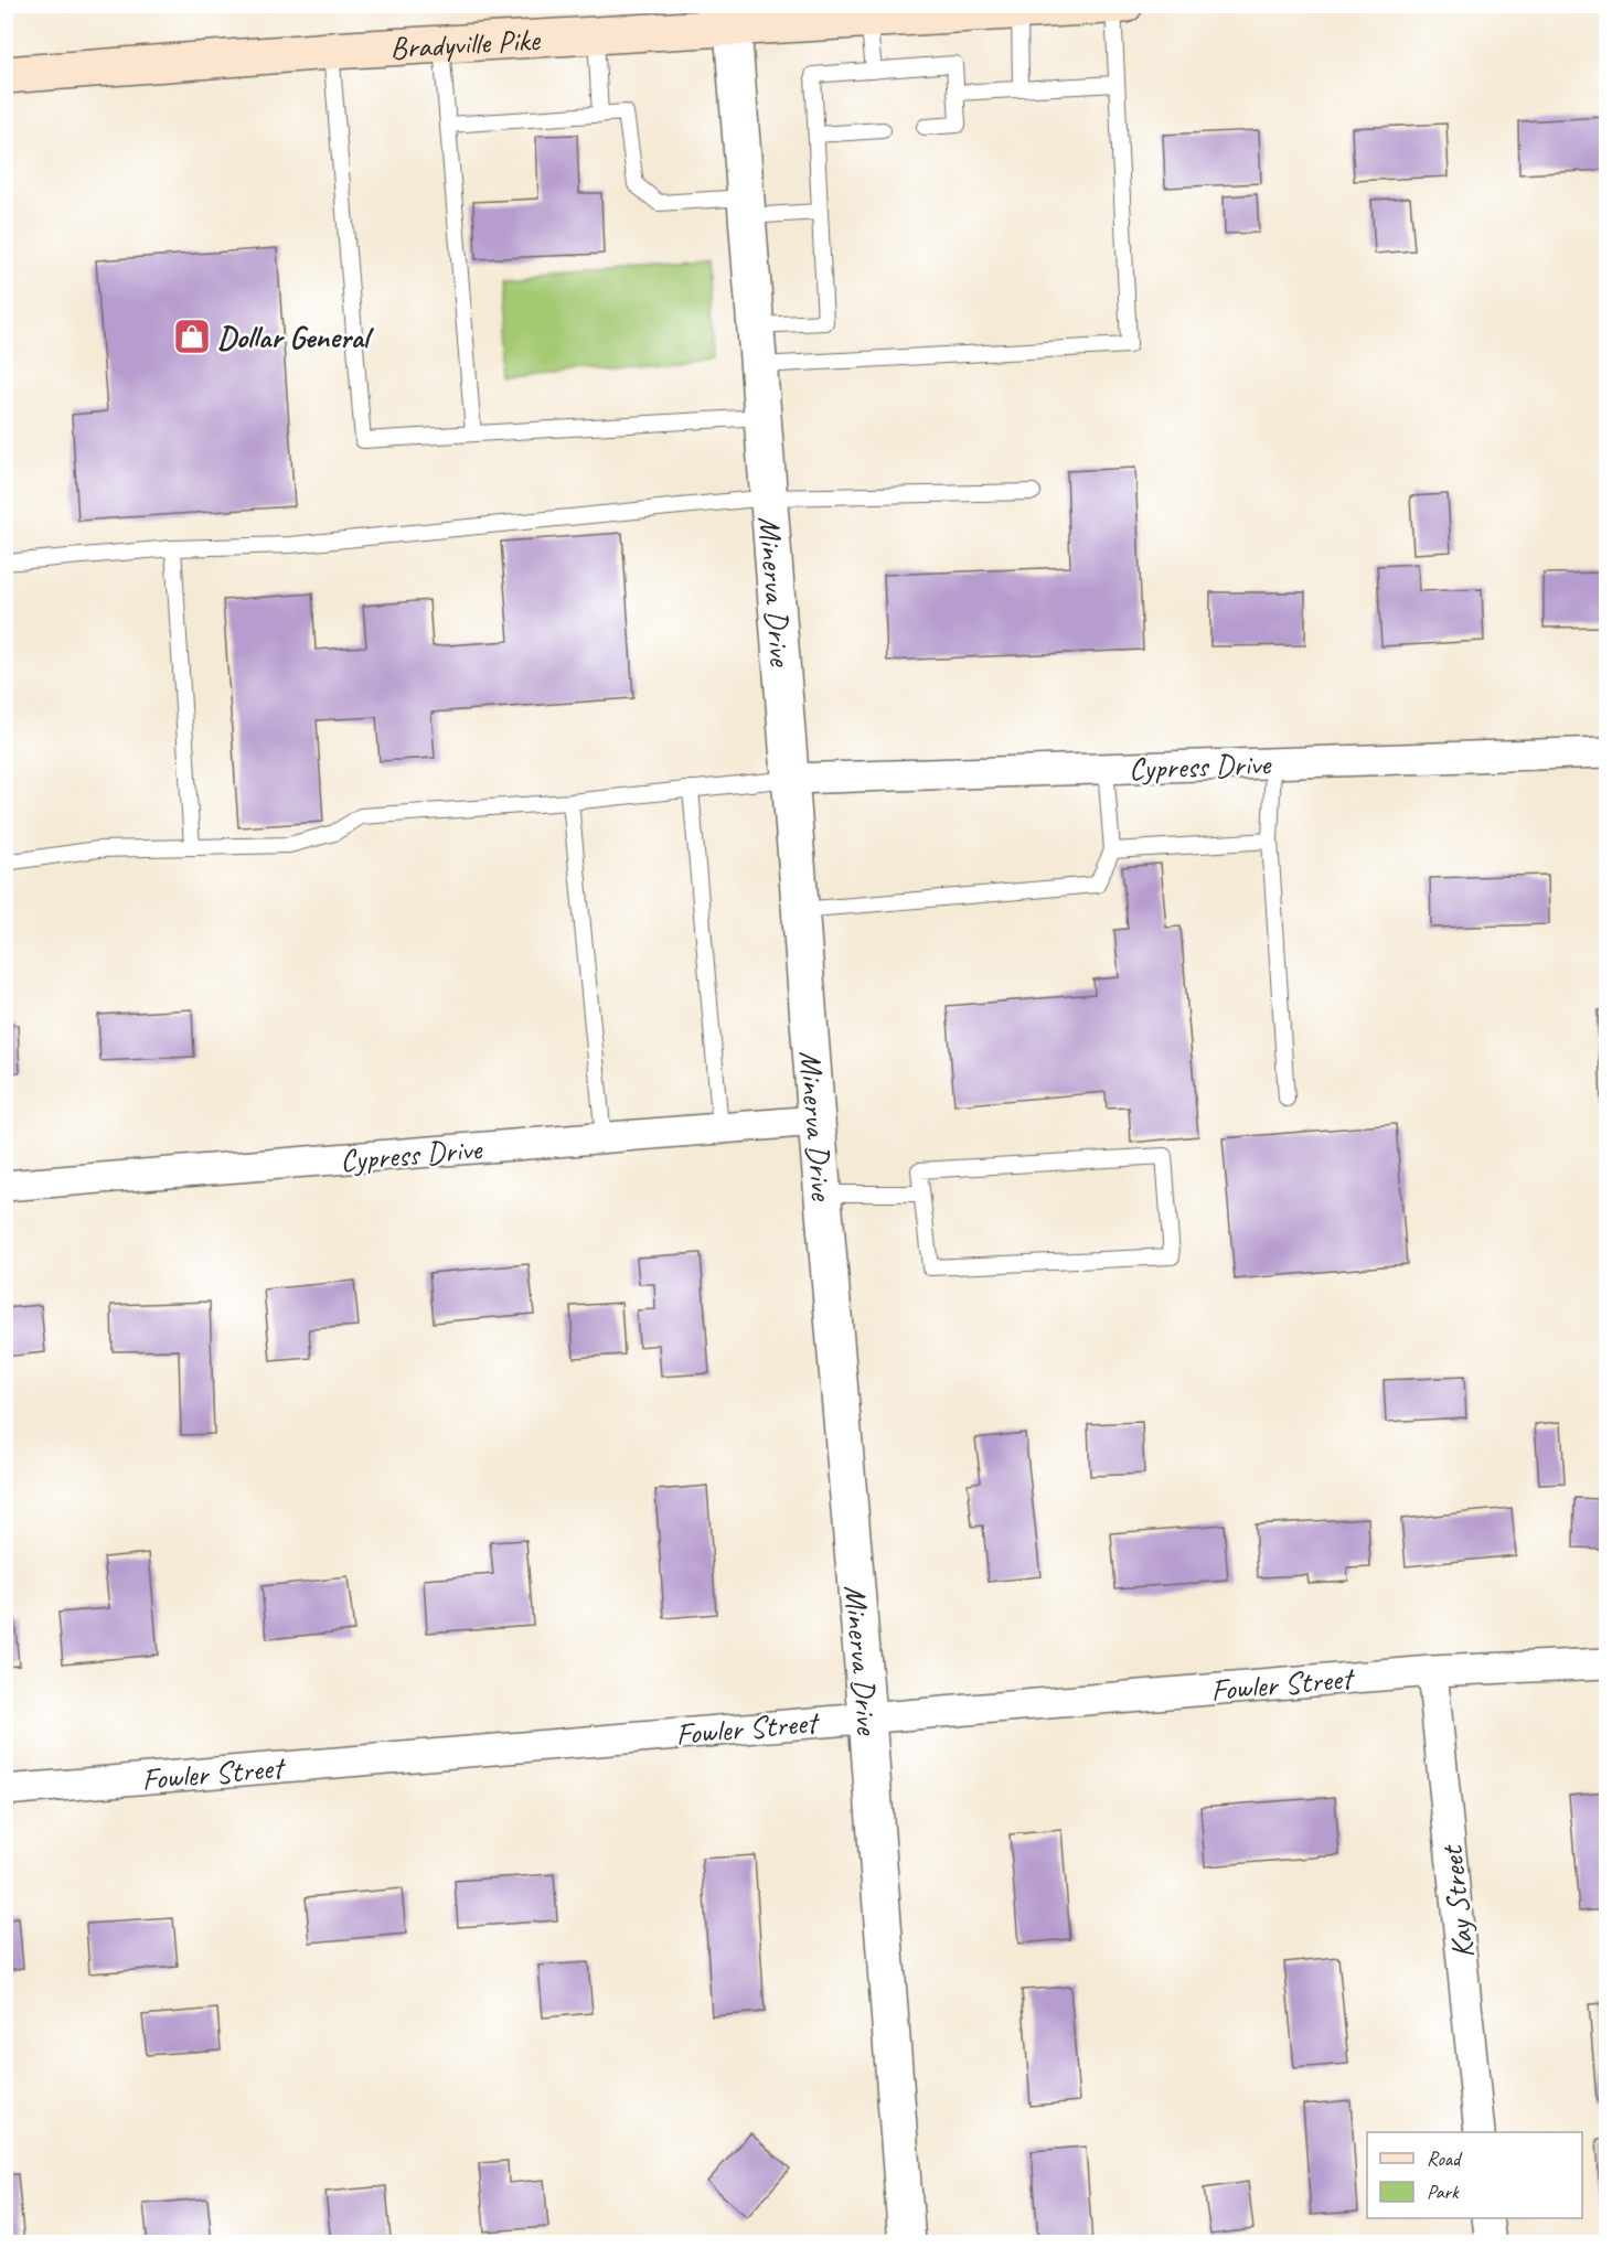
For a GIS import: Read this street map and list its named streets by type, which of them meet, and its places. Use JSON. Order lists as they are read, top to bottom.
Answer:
{
  "streets": {
    "main road": ["Bradyville Pike"],
    "street": [
      "Minerva Drive",
      "Cypress Drive",
      "Fowler Street",
      "Kay Street"
    ]
  },
  "crossings": [
    ["Bradyville Pike", "Minerva Drive"],
    ["Minerva Drive", "Cypress Drive"],
    ["Minerva Drive", "Fowler Street"],
    ["Fowler Street", "Kay Street"]
  ],
  "places": {
    "shop": ["Dollar General"]
  },
  "legend": ["Road", "Park"]
}
